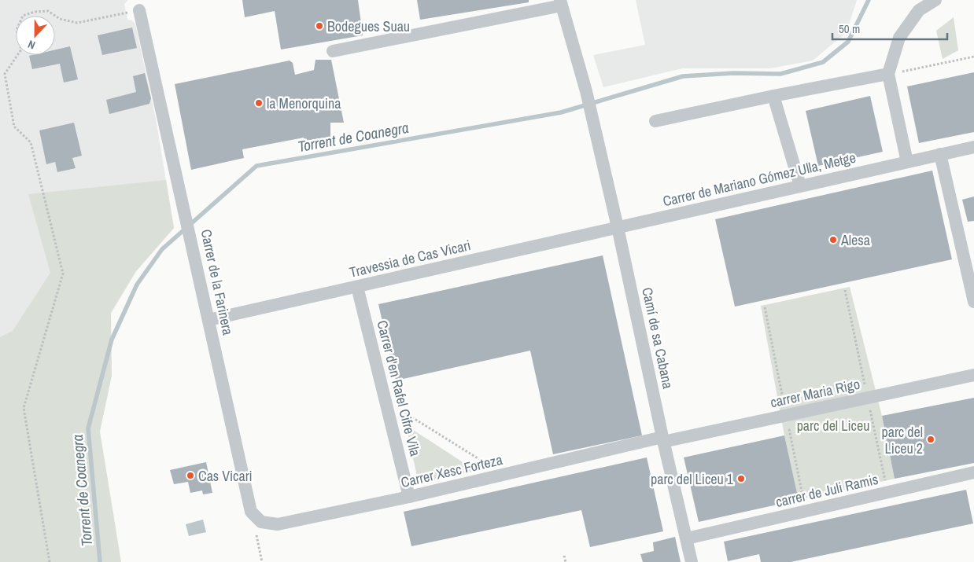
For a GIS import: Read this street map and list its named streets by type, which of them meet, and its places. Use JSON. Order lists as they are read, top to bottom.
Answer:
{
  "streets": {
    "street": [
      "Carrer de Mariano Gómez Ulla, Metge",
      "Travessia de Cas Vicari",
      "Carrer de la Farinera",
      "Camí de sa Cabana",
      "Carrer d'en Rafel Cifre Vila",
      "carrer Maria Rigo",
      "Carrer Xesc Forteza",
      "carrer de Juli Ramis"
    ]
  },
  "crossings": [
    ["Carrer de Mariano Gómez Ulla, Metge", "Travessia de Cas Vicari"],
    ["Carrer de Mariano Gómez Ulla, Metge", "Camí de sa Cabana"],
    ["Travessia de Cas Vicari", "Carrer de la Farinera"],
    ["Travessia de Cas Vicari", "Camí de sa Cabana"],
    ["Travessia de Cas Vicari", "Carrer d'en Rafel Cifre Vila"],
    ["Carrer de la Farinera", "Carrer Xesc Forteza"],
    ["Camí de sa Cabana", "carrer Maria Rigo"],
    ["Camí de sa Cabana", "Carrer Xesc Forteza"],
    ["Camí de sa Cabana", "carrer de Juli Ramis"],
    ["Carrer d'en Rafel Cifre Vila", "Carrer Xesc Forteza"],
    ["carrer Maria Rigo", "Carrer Xesc Forteza"]
  ],
  "water": ["Torrent de Coanegra"],
  "parks": ["parc del Liceu"],
  "places": [
    "Bodegues Suau",
    "la Menorquina",
    "Alesa",
    "parc del Liceu 2",
    "Cas Vicari",
    "parc del Liceu 1"
  ],
  "scale_bar": "50 m",
  "north": "bottom"
}
